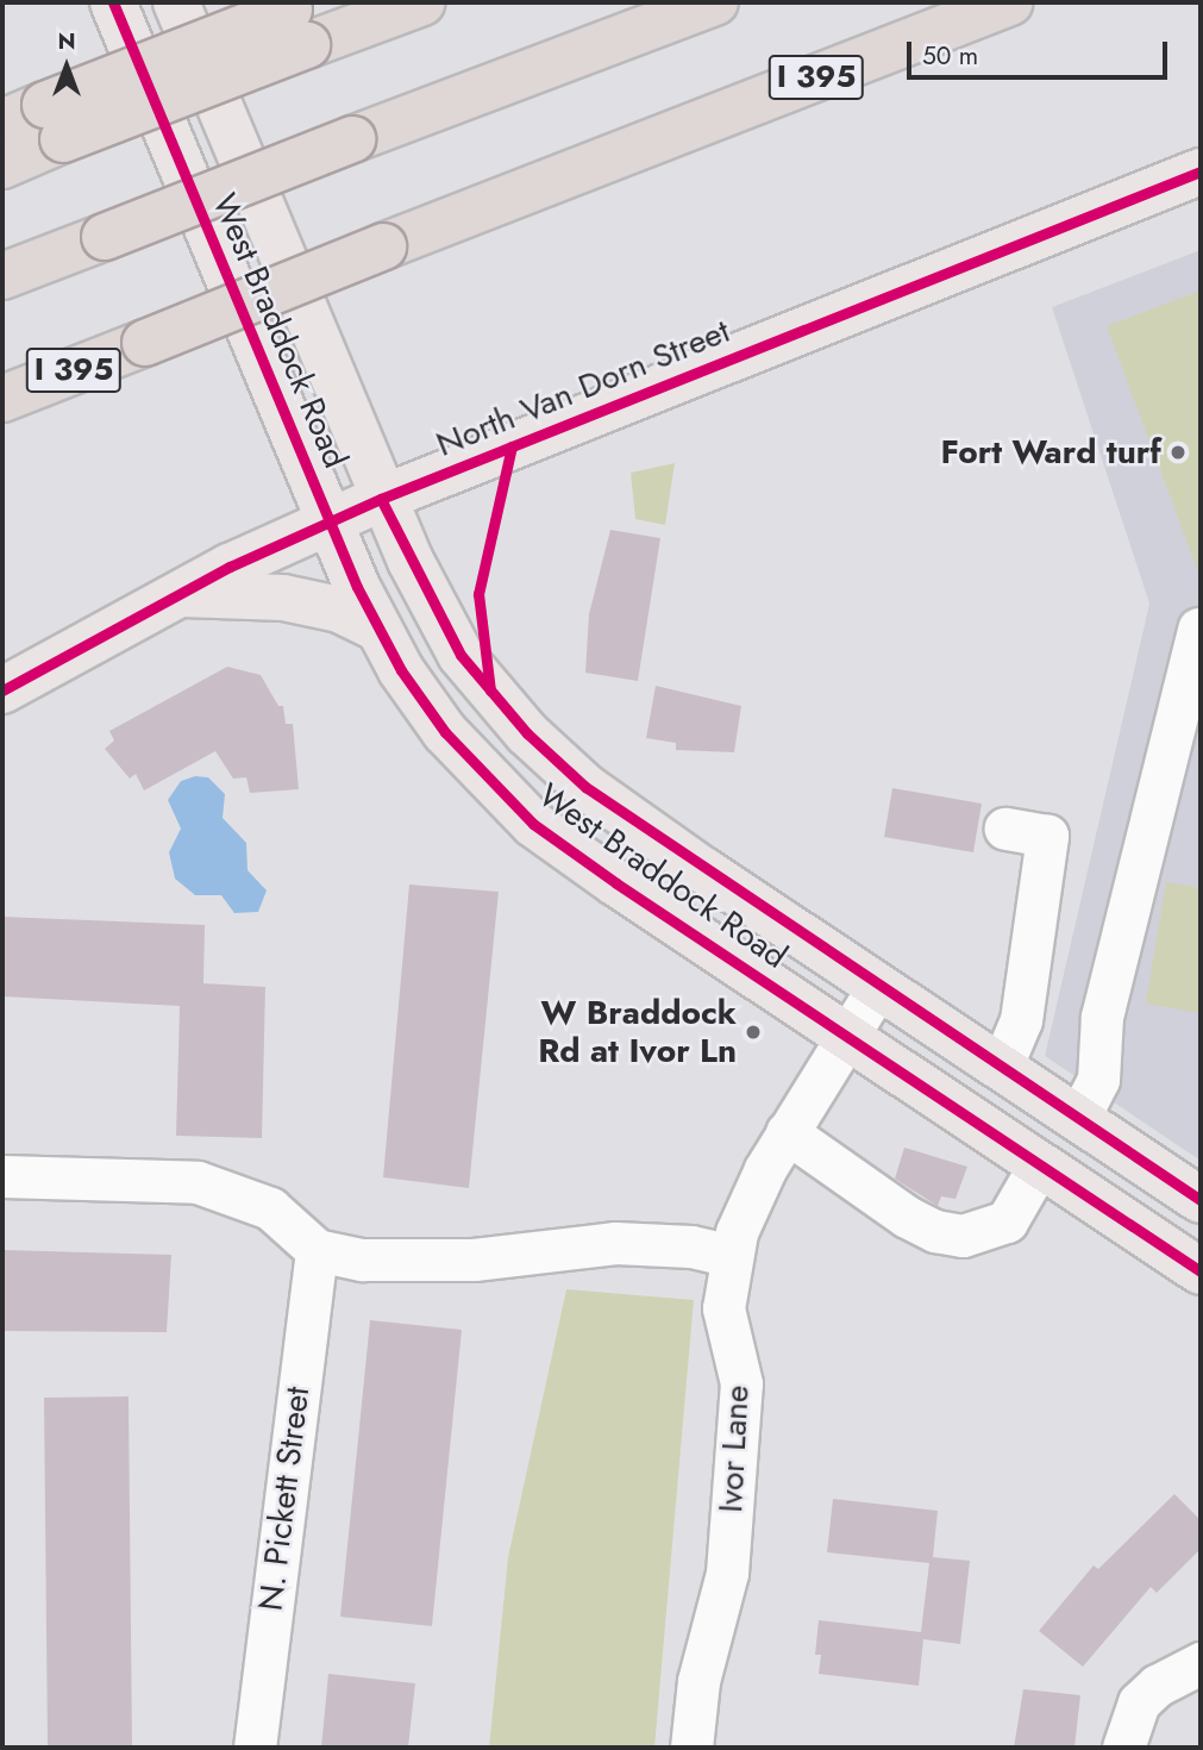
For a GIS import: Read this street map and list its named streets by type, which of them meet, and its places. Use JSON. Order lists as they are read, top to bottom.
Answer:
{
  "streets": {
    "highway": ["I 395"],
    "main road": ["West Braddock Road", "North Van Dorn Street"],
    "street": ["Ivor Lane", "N. Pickett Street"]
  },
  "crossings": [
    ["West Braddock Road", "North Van Dorn Street"],
    ["West Braddock Road", "Ivor Lane"]
  ],
  "places": ["Fort Ward turf", "W Braddock Rd at Ivor Ln"],
  "scale_bar": "50 m",
  "north": "top"
}
